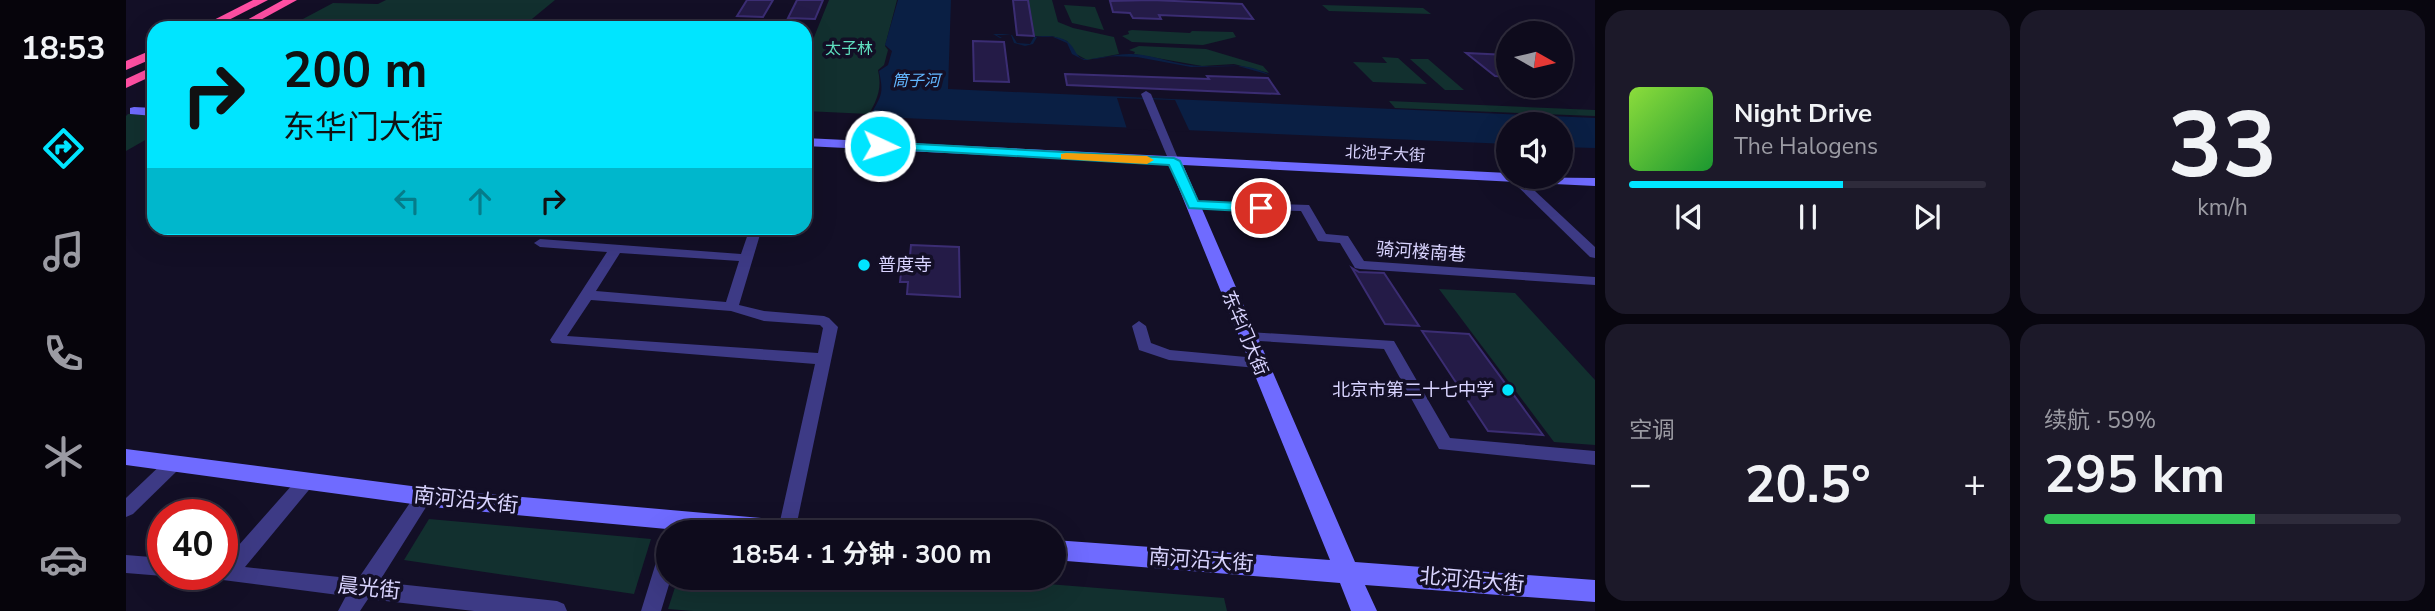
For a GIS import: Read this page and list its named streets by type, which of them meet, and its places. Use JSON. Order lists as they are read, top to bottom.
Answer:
{
  "streets": {
    "main road": [
      "北池子大街",
      "东华门大街",
      "南河沿大街",
      "北河沿大街"
    ],
    "street": ["骑河楼南巷", "晨光街"]
  },
  "crossings": [
    ["北池子大街", "东华门大街"],
    ["骑河楼南巷", "东华门大街"],
    ["东华门大街", "南河沿大街"],
    ["东华门大街", "北河沿大街"],
    ["南河沿大街", "北河沿大街"]
  ],
  "water": ["筒子河"],
  "parks": ["太子林"],
  "places": ["普度寺", "北京市第二十七中学"],
  "north": "right",
  "page": {
    "tabs": "18:53",
    "tile": [
      ["33", "km/h"],
      "空调",
      ["续航 · 59%", "295 km"]
    ],
    "turn": ["200 m", "东华门大街"],
    "song": ["Night Drive", "The Halogens"],
    "heat": ["−", "20.5°", "+"],
    "limit": "40",
    "trip": "18:54 · 1 分钟 · 300 m"
  }
}
